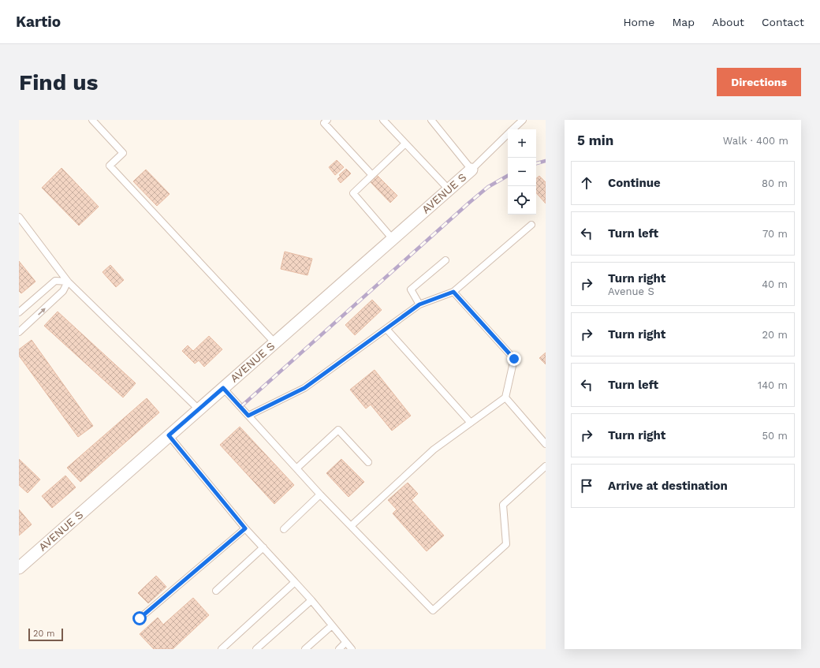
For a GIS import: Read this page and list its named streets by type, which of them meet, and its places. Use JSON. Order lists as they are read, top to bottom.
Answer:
{
  "streets": {
    "street": ["AVENUE S"]
  },
  "scale_bar": "20 m",
  "page": {
    "header": "Kartio",
    "nav": [
      "Home",
      "Map",
      "About",
      "Contact"
    ],
    "buttons": "Directions",
    "title": "Find us",
    "heading": ["5 min", "Walk · 400 m"],
    "map_buttons": ["+", "−"],
    "list": [
      ["Continue", "80 m"],
      ["Turn left", "70 m"],
      ["Turn right", "Avenue S", "40 m"],
      ["Turn right", "20 m"],
      ["Turn left", "140 m"],
      ["Turn right", "50 m"],
      "Arrive at destination"
    ],
    "scale": "20 m"
  }
}
